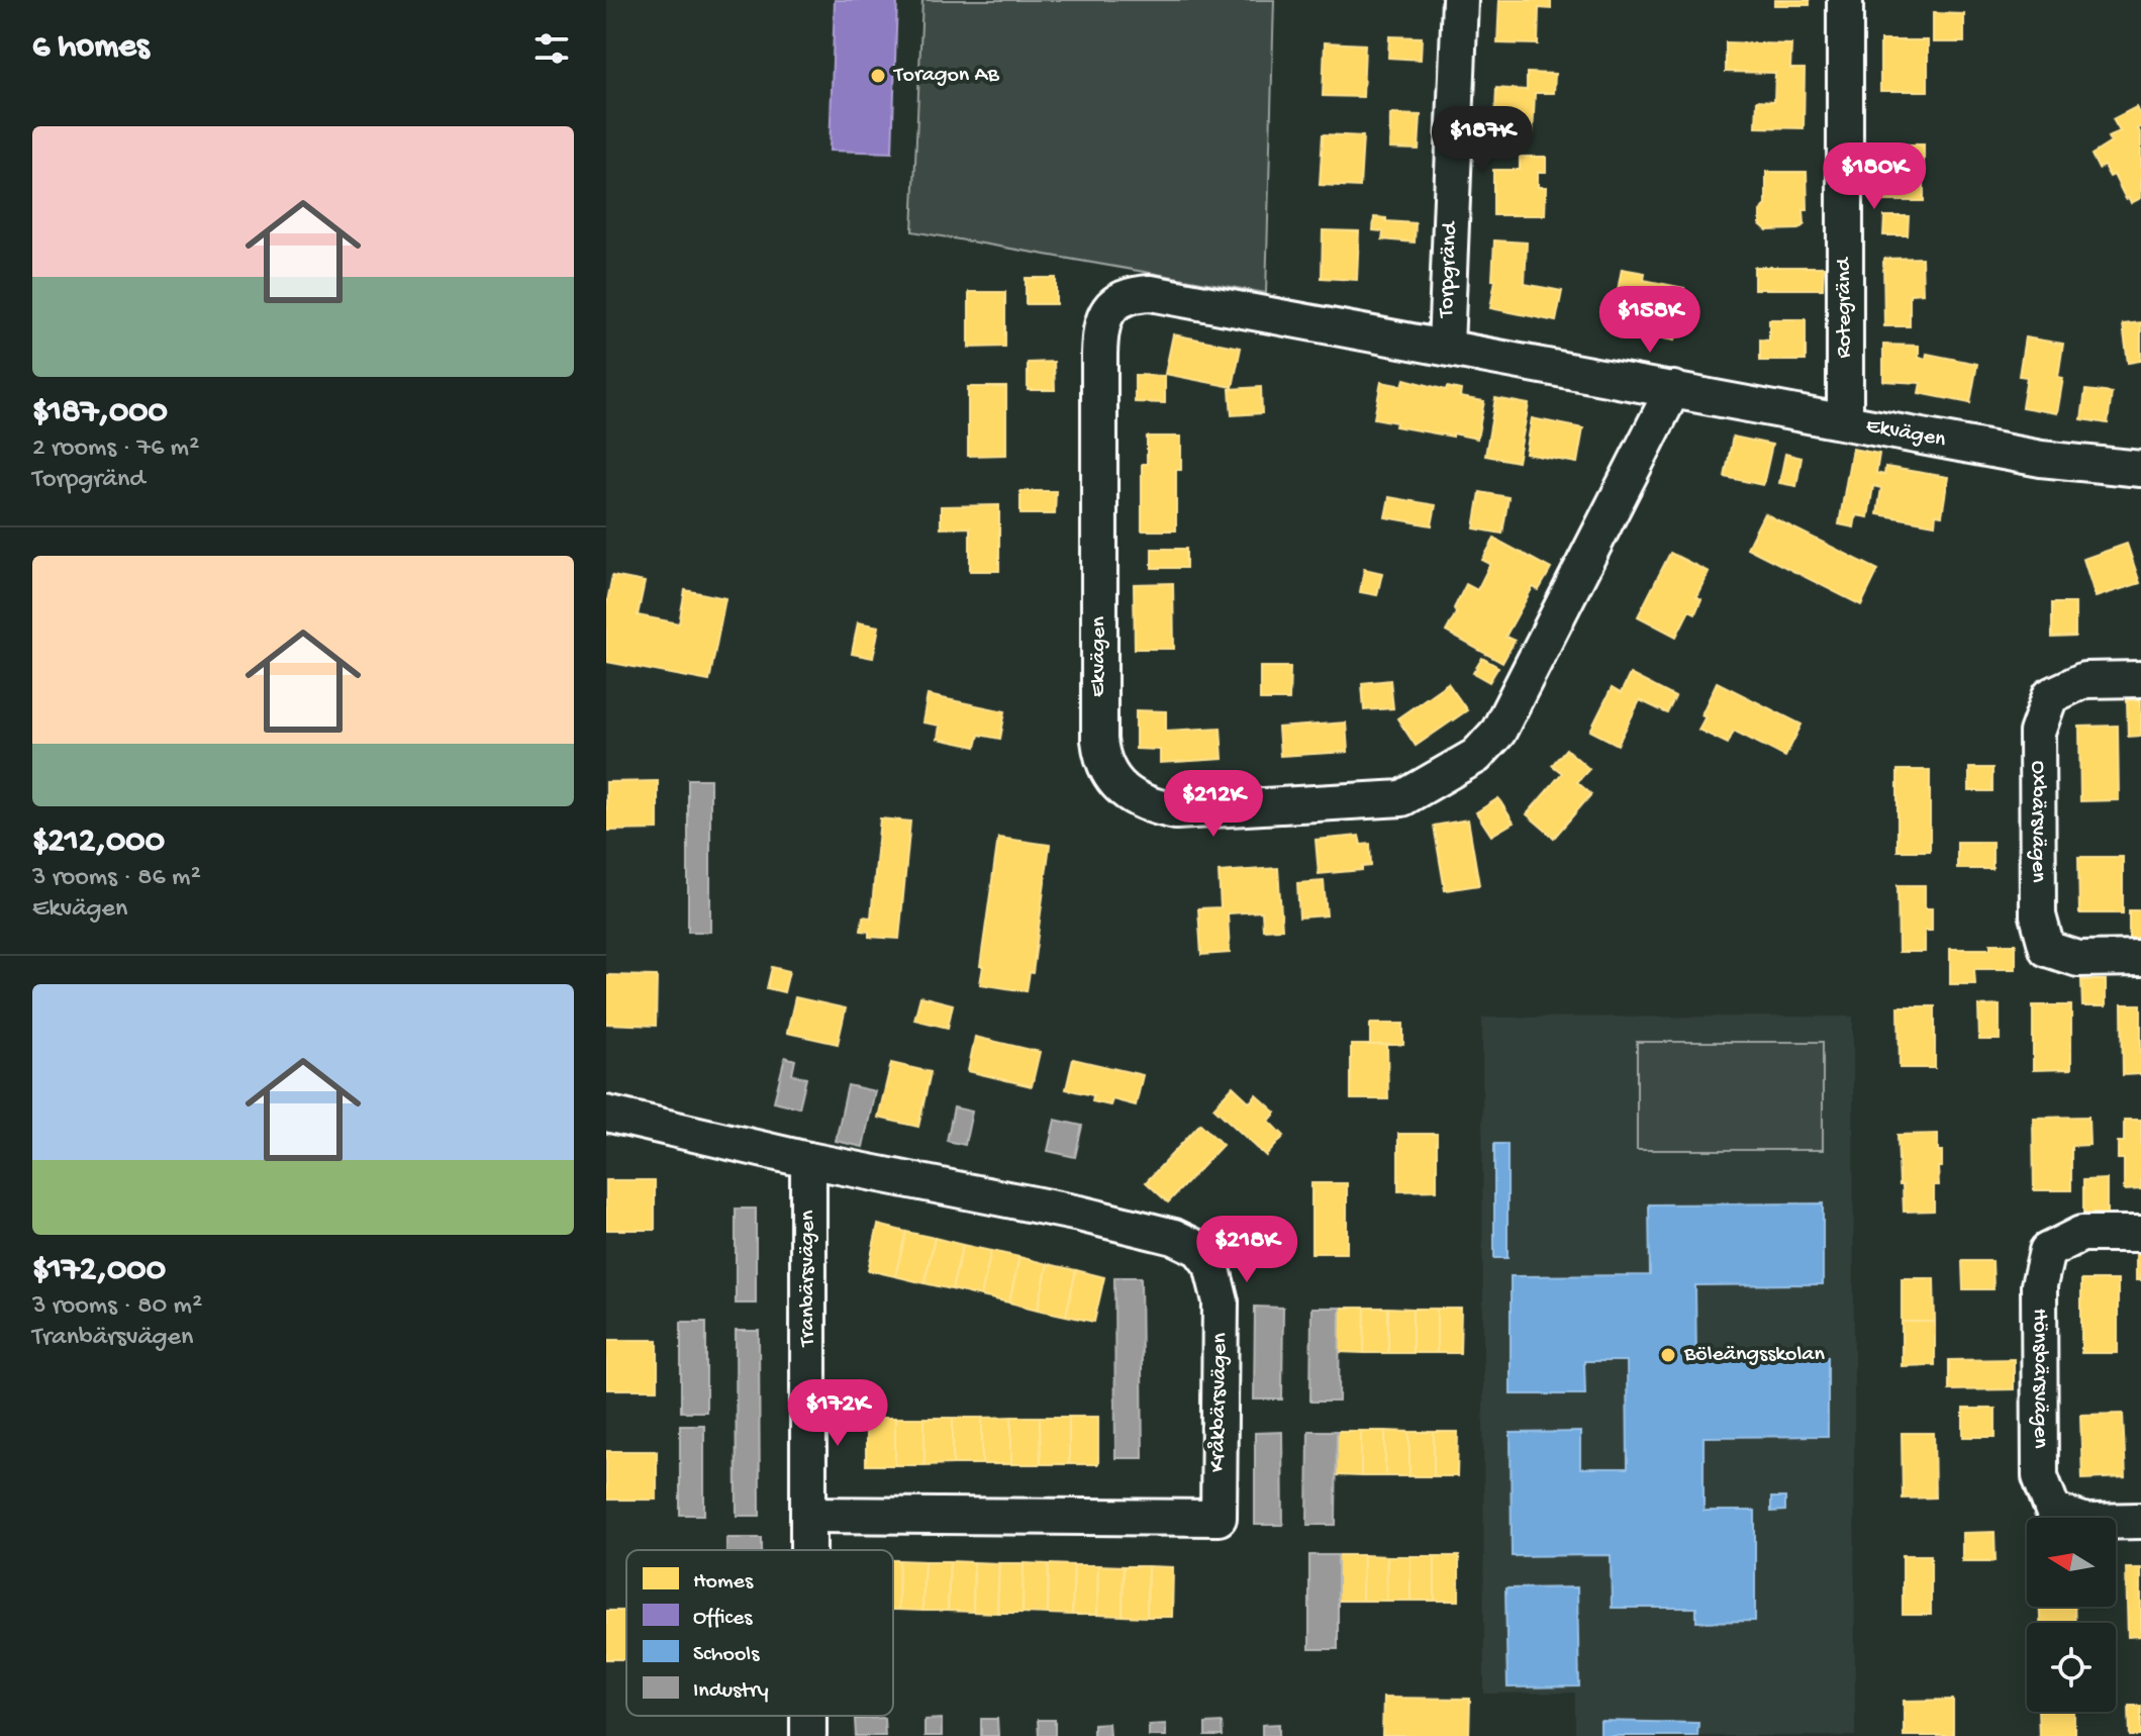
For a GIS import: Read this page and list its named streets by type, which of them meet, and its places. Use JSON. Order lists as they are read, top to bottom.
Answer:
{
  "streets": {
    "street": [
      "Torpgränd",
      "Rotegränd",
      "Ekvägen",
      "Oxbärsvägen",
      "Tranbärsvägen",
      "Hönsbärsvägen",
      "Kråkbärsvägen"
    ]
  },
  "crossings": [
    ["Torpgränd", "Ekvägen"],
    ["Rotegränd", "Ekvägen"],
    ["Tranbärsvägen", "Kråkbärsvägen"]
  ],
  "places": ["Toragon AB", "Böleängsskolan"],
  "legend": [
    "Homes",
    "Offices",
    "Schools",
    "Industry"
  ],
  "north": "left",
  "page": {
    "heading": "6 homes",
    "list": [
      {
        "name": "$187,000",
        "note": "2 rooms · 76 m² · Torpgränd"
      },
      {
        "name": "$212,000",
        "note": "3 rooms · 86 m² · Ekvägen"
      },
      {
        "name": "$172,000",
        "note": "3 rooms · 80 m² · Tranbärsvägen"
      }
    ],
    "price": [
      "$187K",
      "$180K",
      "$158K",
      "$212K",
      "$218K",
      "$172K"
    ]
  }
}
